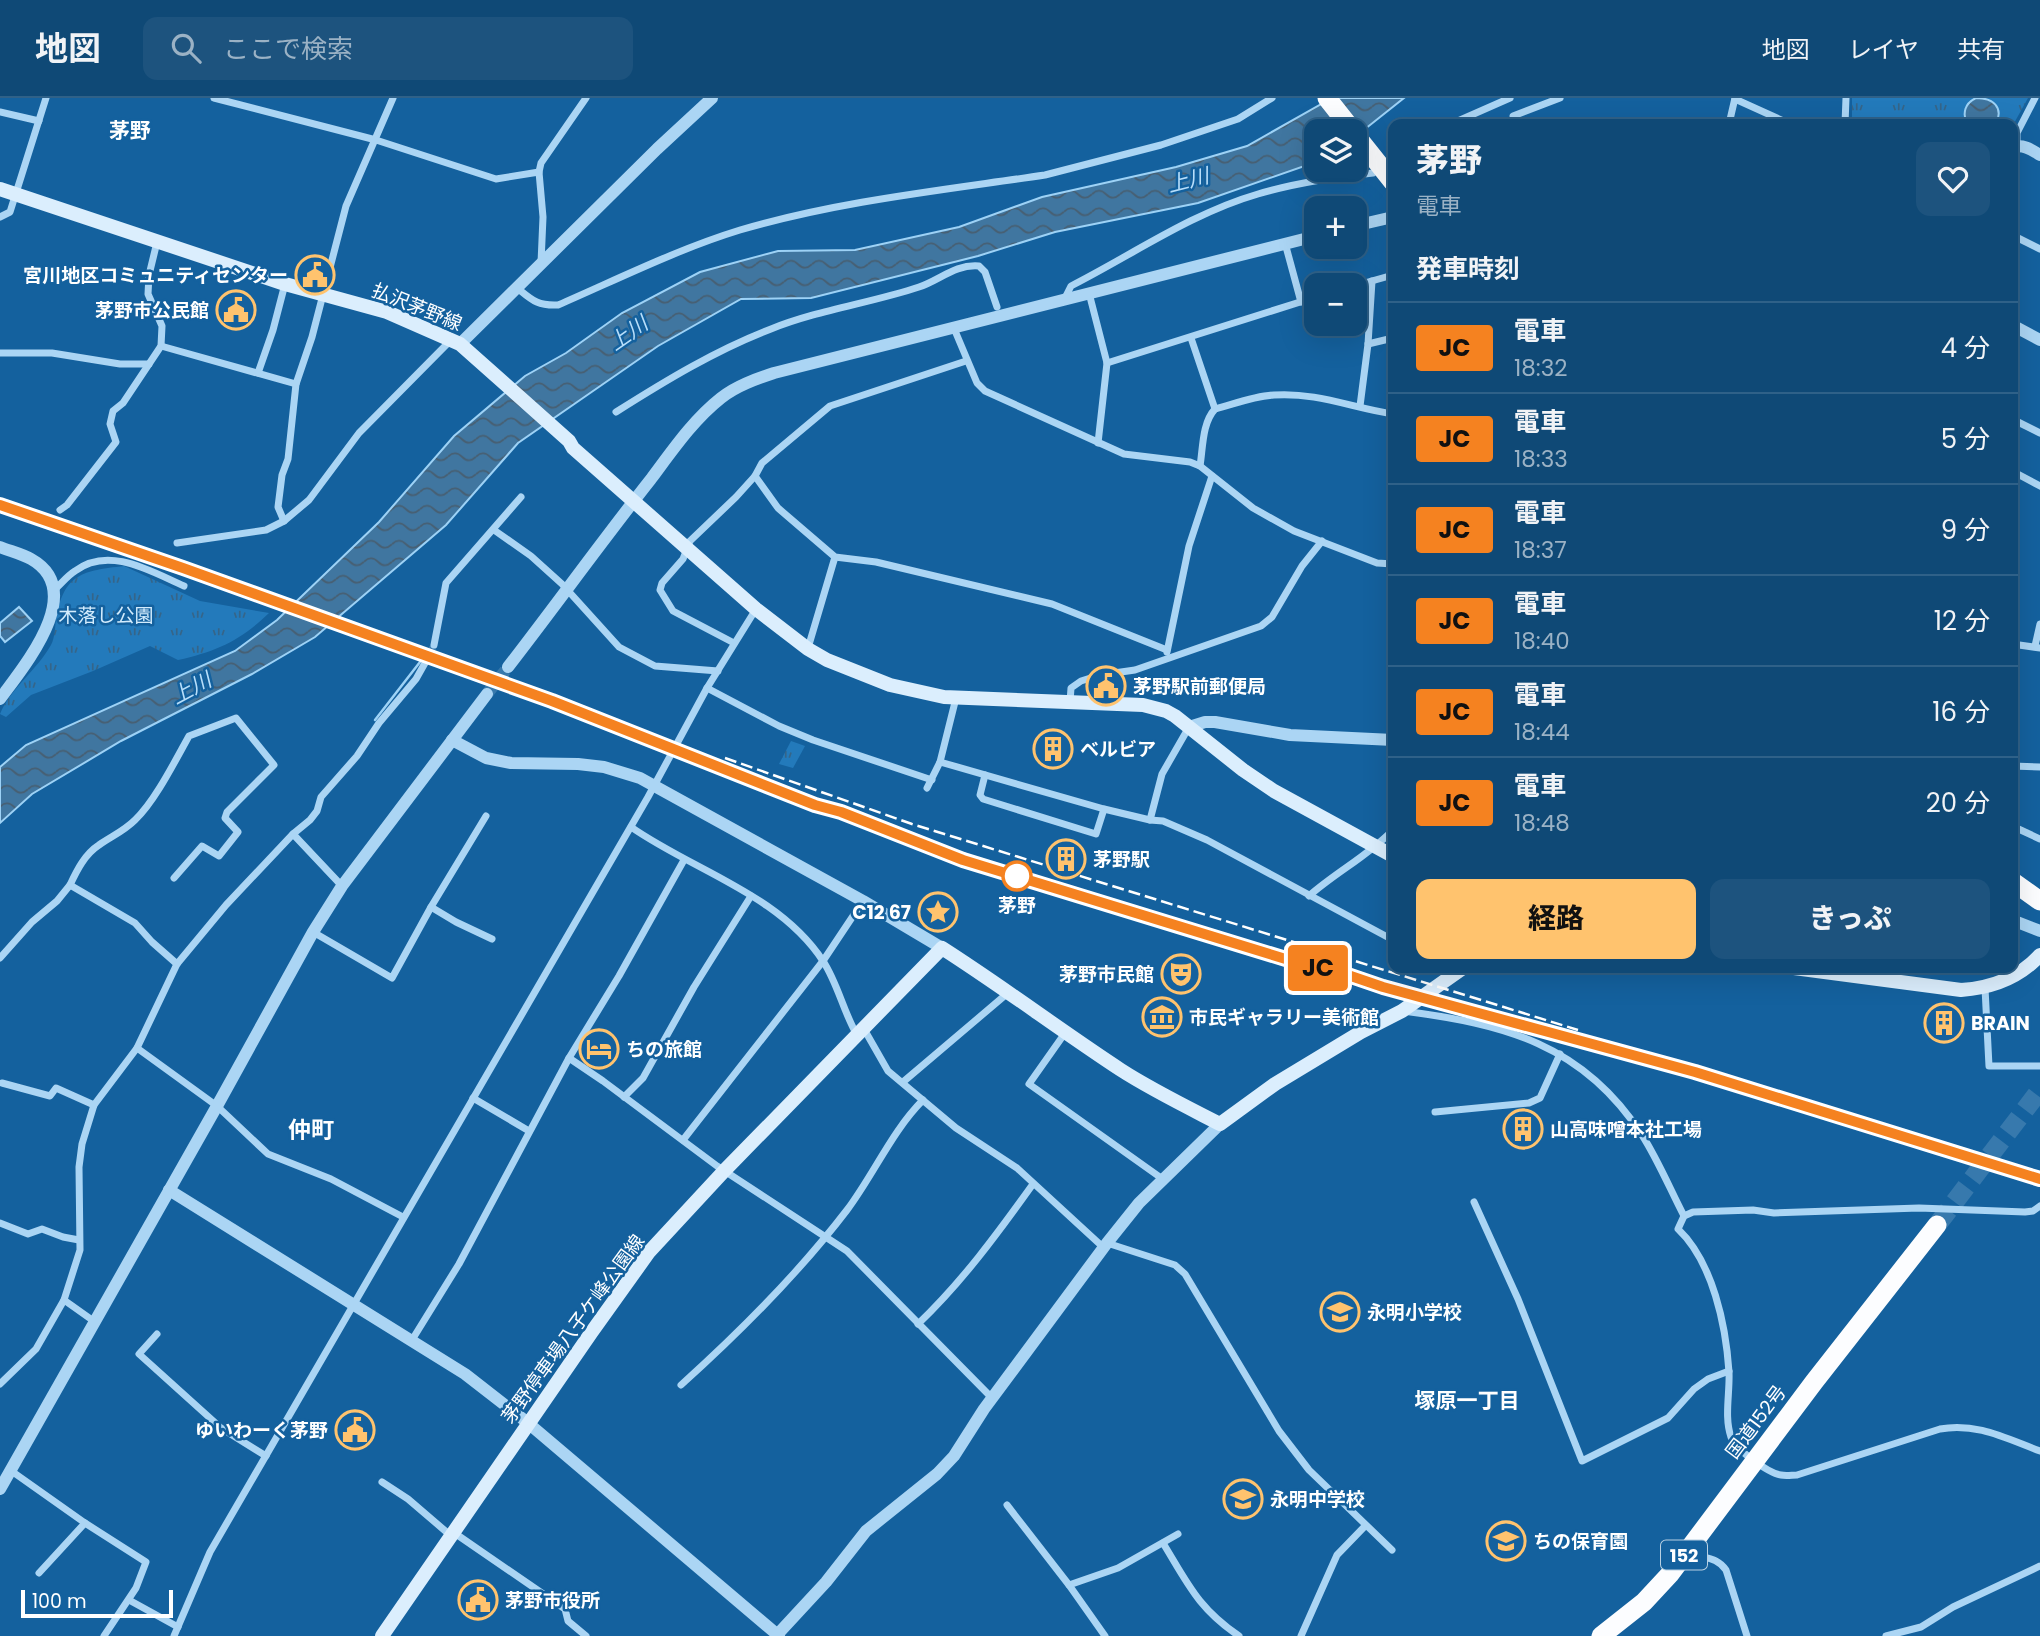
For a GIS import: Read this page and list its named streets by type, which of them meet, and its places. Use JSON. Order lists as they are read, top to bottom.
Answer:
{
  "streets": {
    "highway": ["国道152号", "152"],
    "main road": ["払沢茅野線", "茅野停車場八子ケ峰公園線"]
  },
  "districts": ["茅野", "仲町", "塚原一丁目"],
  "water": ["上川"],
  "parks": ["木落し公園"],
  "places": {
    "public building": [
      "宮川地区コミュニティセンター",
      "茅野市公民館",
      "茅野駅前郵便局",
      "ゆいわーく茅野",
      "茅野市役所"
    ],
    "building": [
      "ベルビア",
      "茅野駅",
      "BRAIN",
      "山高味噌本社工場"
    ],
    "other": ["茅野"],
    "place": ["C12 67"],
    "theatre": ["茅野市民館"],
    "museum": ["市民ギャラリー美術館"],
    "hotel": ["ちの旅館"],
    "school or university": ["永明小学校", "永明中学校", "ちの保育園"]
  },
  "scale_bar": "100 m",
  "page": {
    "header": "地図",
    "search": "ここで検索",
    "nav": ["地図", "レイヤ", "共有"],
    "on_map": "JC",
    "map_buttons": ["+", "−"],
    "heading": [
      ["茅野", "電車"],
      "発車時刻"
    ],
    "list": [
      {
        "mark": "JC",
        "name": "電車",
        "note": "18:32",
        "value": "4 分"
      },
      {
        "mark": "JC",
        "name": "電車",
        "note": "18:33",
        "value": "5 分"
      },
      {
        "mark": "JC",
        "name": "電車",
        "note": "18:37",
        "value": "9 分"
      },
      {
        "mark": "JC",
        "name": "電車",
        "note": "18:40",
        "value": "12 分"
      },
      {
        "mark": "JC",
        "name": "電車",
        "note": "18:44",
        "value": "16 分"
      },
      {
        "mark": "JC",
        "name": "電車",
        "note": "18:48",
        "value": "20 分"
      }
    ],
    "buttons": ["経路", "きっぷ"],
    "scale": "100 m"
  }
}
